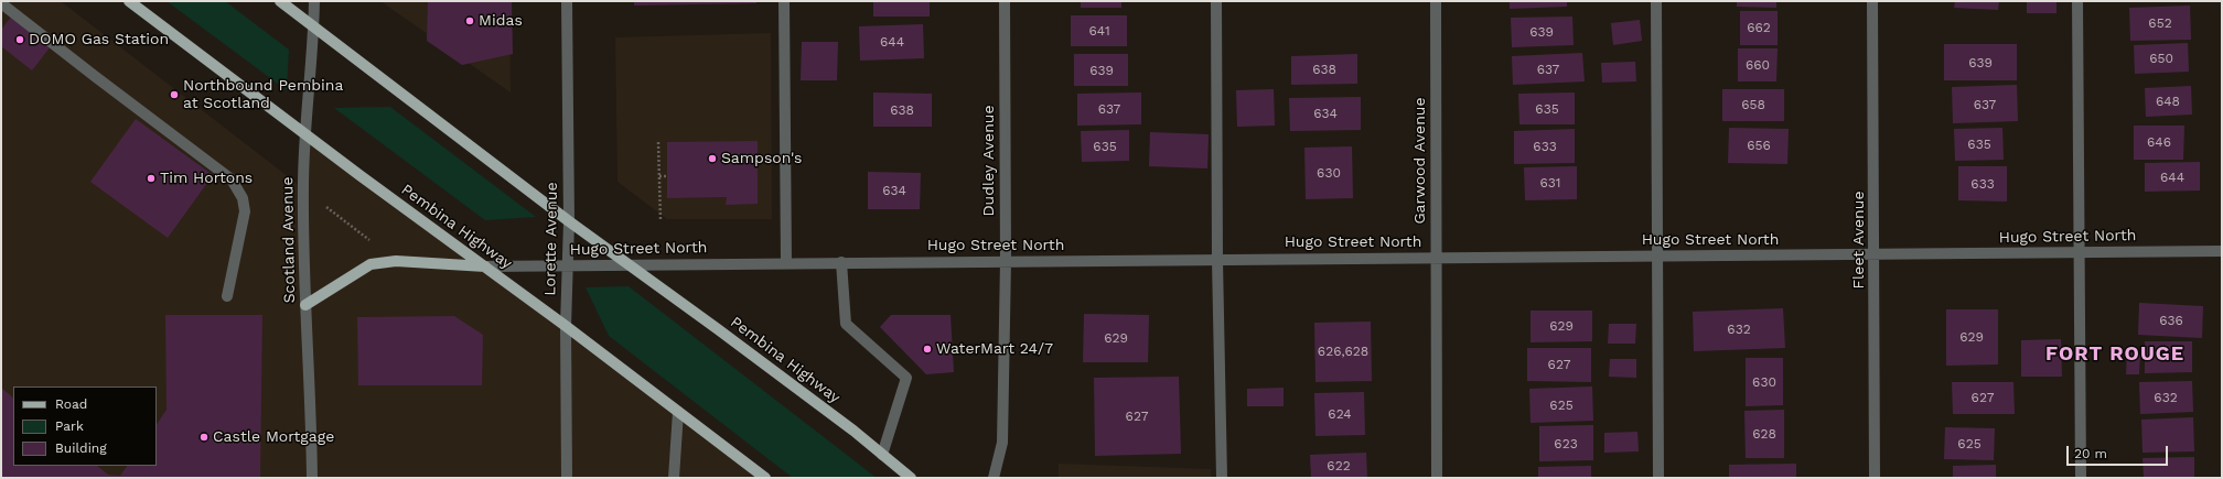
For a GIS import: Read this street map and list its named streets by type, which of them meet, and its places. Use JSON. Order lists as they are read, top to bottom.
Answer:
{
  "streets": {
    "main road": ["Pembina Highway"],
    "street": [
      "Dudley Avenue",
      "Garwood Avenue",
      "Hugo Street North",
      "Lorette Avenue",
      "Scotland Avenue",
      "Fleet Avenue"
    ]
  },
  "crossings": [
    ["Dudley Avenue", "Hugo Street North"],
    ["Garwood Avenue", "Hugo Street North"],
    ["Pembina Highway", "Hugo Street North"],
    ["Pembina Highway", "Lorette Avenue"],
    ["Pembina Highway", "Scotland Avenue"],
    ["Hugo Street North", "Lorette Avenue"],
    ["Hugo Street North", "Fleet Avenue"]
  ],
  "districts": ["FORT ROUGE"],
  "places": [
    "Midas",
    "DOMO Gas Station",
    "Northbound Pembina at Scotland",
    "Sampson's",
    "Tim Hortons",
    "WaterMart 24/7",
    "Castle Mortgage"
  ],
  "house_numbers": [
    "652",
    "662",
    "641",
    "639",
    "644",
    "650",
    "639",
    "660",
    "638",
    "637",
    "639",
    "648",
    "658",
    "637",
    "637",
    "635",
    "638",
    "634",
    "646",
    "635",
    "656",
    "635",
    "633",
    "630",
    "644",
    "631",
    "633",
    "634",
    "636",
    "629",
    "632",
    "629",
    "629",
    "626,628",
    "627",
    "630",
    "627",
    "632",
    "625",
    "624",
    "627",
    "628",
    "623",
    "625",
    "622"
  ],
  "legend": ["Road", "Park", "Building"],
  "scale_bar": "20 m"
}
